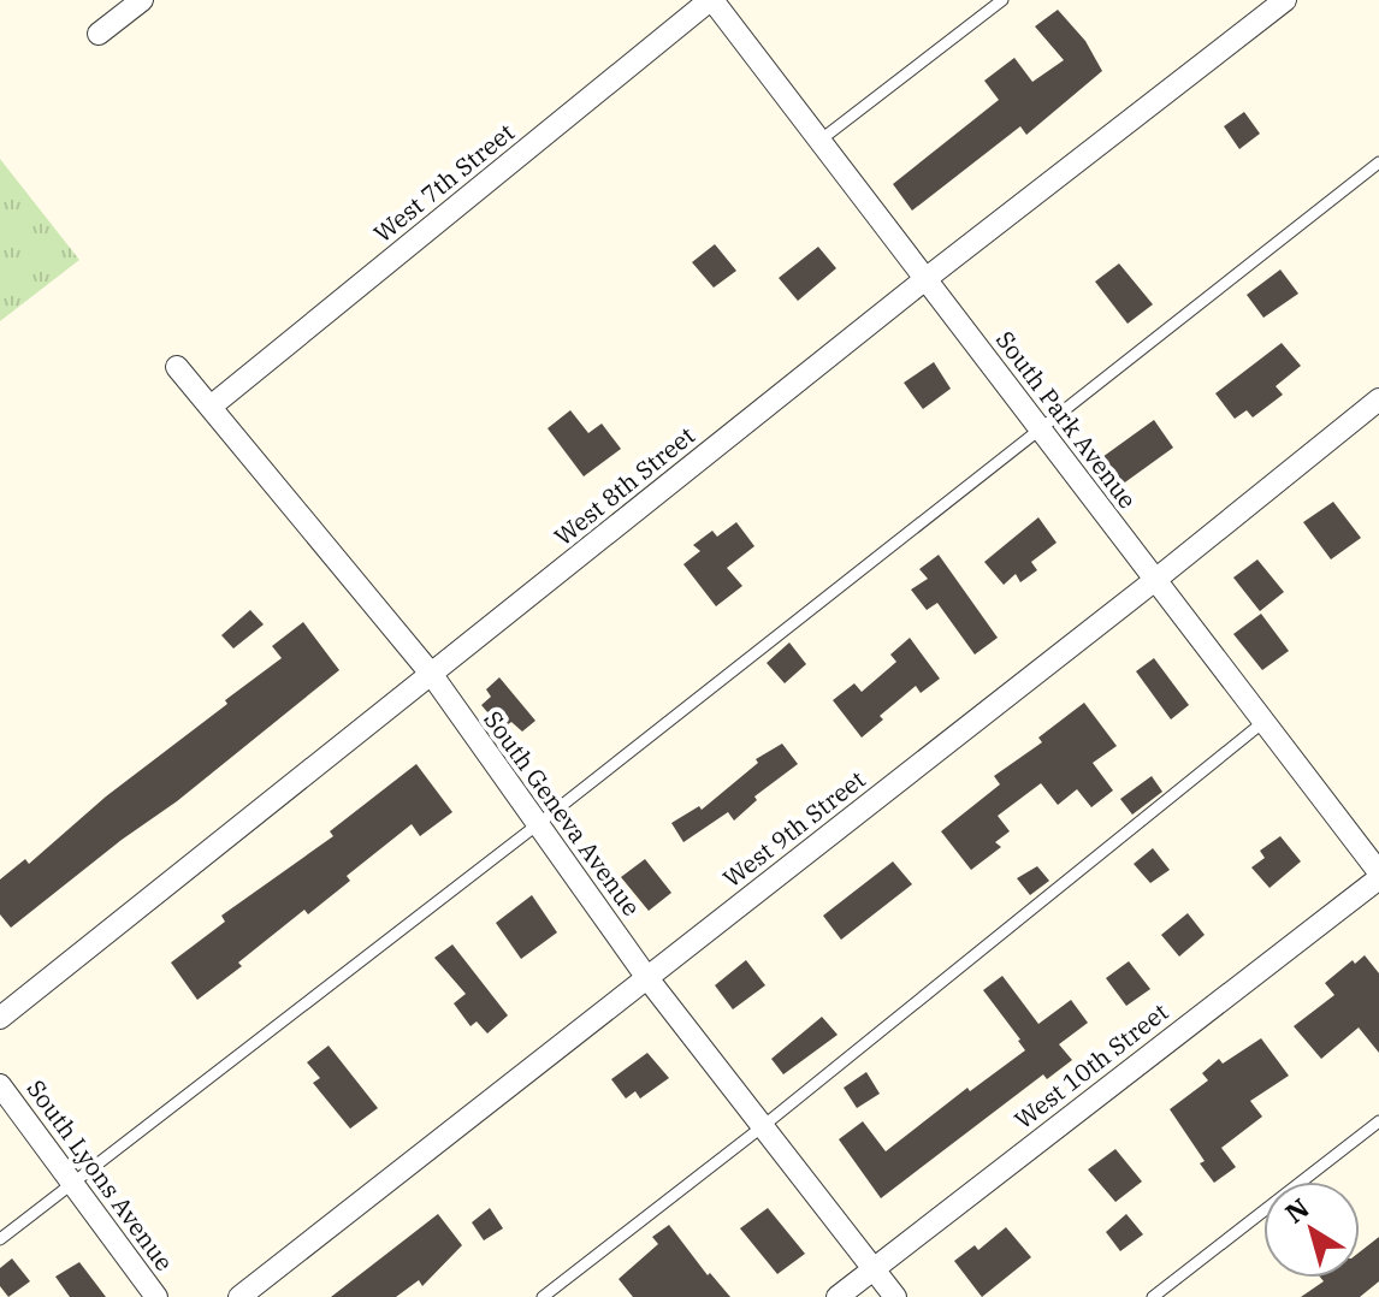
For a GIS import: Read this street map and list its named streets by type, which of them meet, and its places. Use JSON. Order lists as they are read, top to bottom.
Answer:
{
  "streets": {
    "street": [
      "West 7th Street",
      "South Park Avenue",
      "West 8th Street",
      "South Geneva Avenue",
      "West 9th Street",
      "West 10th Street",
      "South Lyons Avenue"
    ]
  },
  "crossings": [
    ["West 7th Street", "South Park Avenue"],
    ["West 7th Street", "South Geneva Avenue"],
    ["South Park Avenue", "West 8th Street"],
    ["South Park Avenue", "West 9th Street"],
    ["South Park Avenue", "West 10th Street"],
    ["West 8th Street", "South Geneva Avenue"],
    ["South Geneva Avenue", "West 9th Street"],
    ["South Geneva Avenue", "West 10th Street"]
  ],
  "north": "top left"
}
